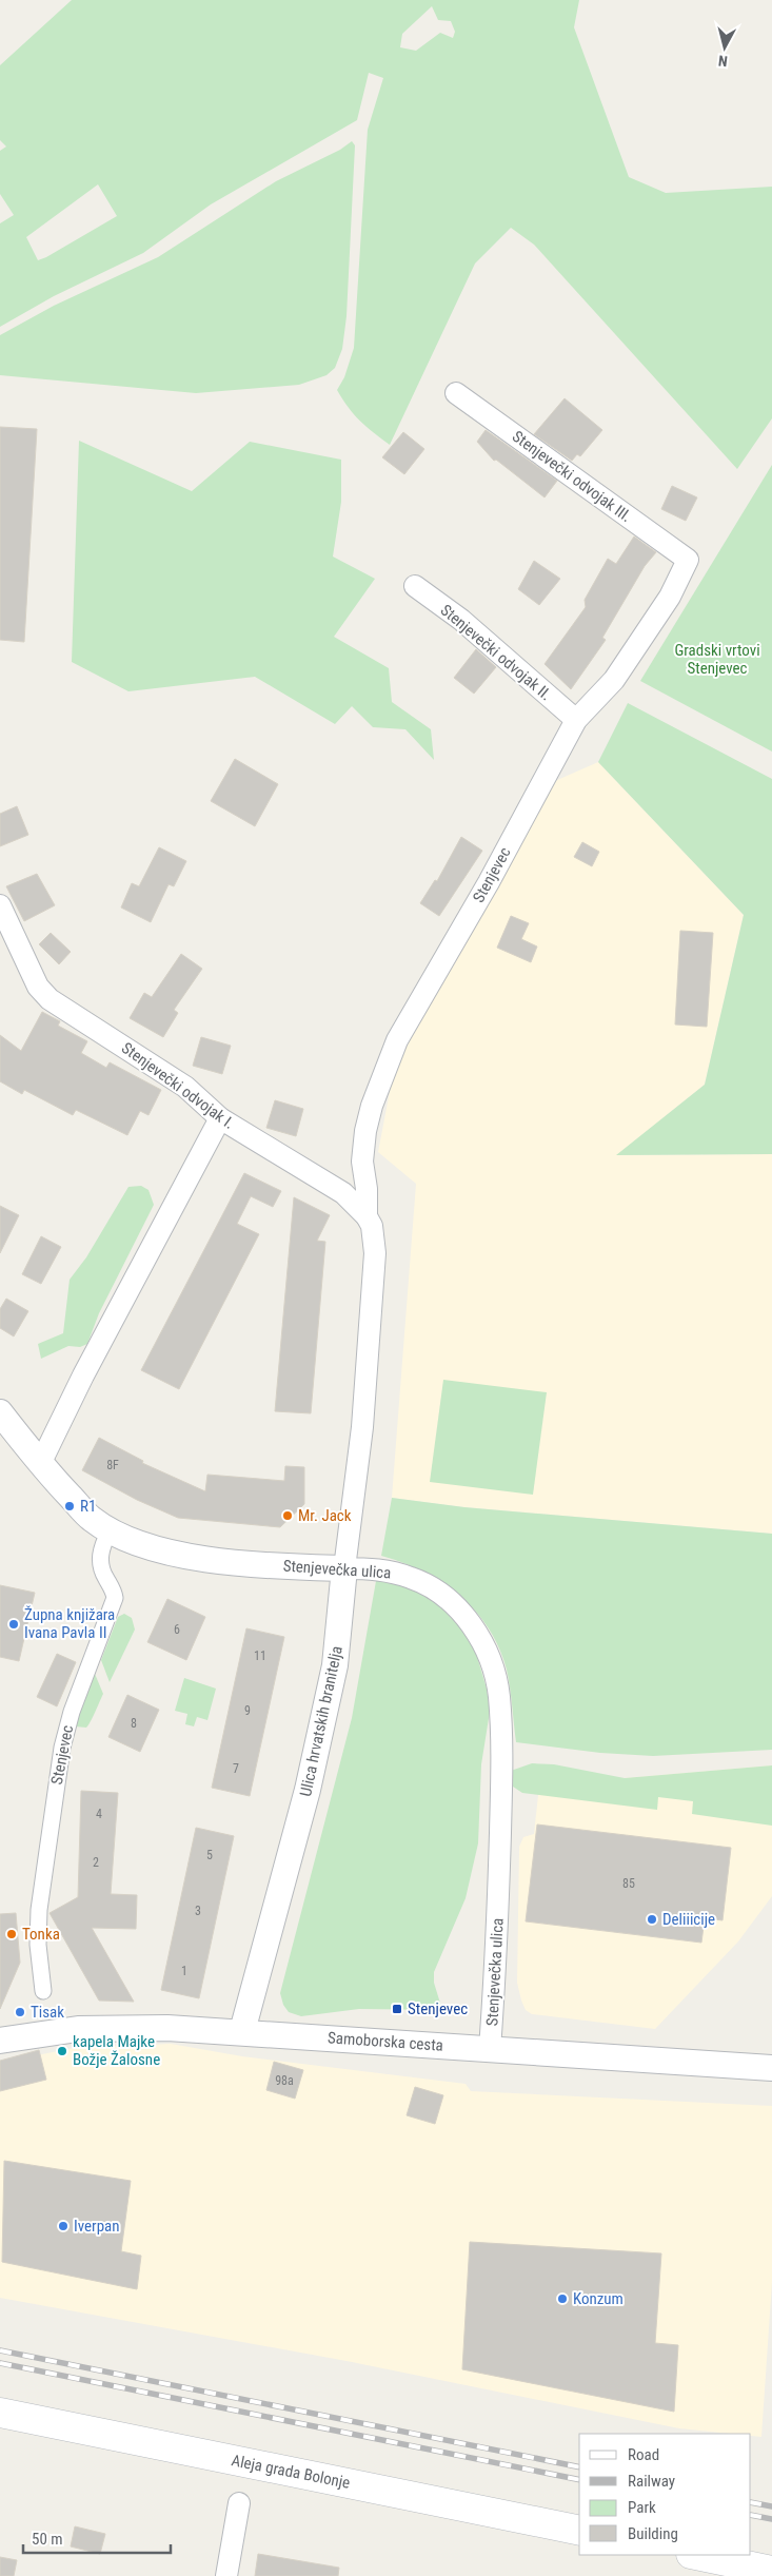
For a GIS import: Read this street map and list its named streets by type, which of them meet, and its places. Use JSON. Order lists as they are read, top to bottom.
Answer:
{
  "streets": {
    "main road": ["Aleja grada Bolonje"],
    "street": [
      "Stenjevečki odvojak III.",
      "Stenjevečki odvojak II.",
      "Stenjevec",
      "Stenjevečki odvojak I.",
      "Stenjevečka ulica",
      "Ulica hrvatskih branitelja",
      "Samoborska cesta"
    ]
  },
  "crossings": [
    ["Stenjevečki odvojak III.", "Stenjevec"],
    ["Stenjevečki odvojak II.", "Stenjevec"],
    ["Stenjevec", "Stenjevečki odvojak I."],
    ["Stenjevec", "Stenjevečka ulica"],
    ["Stenjevec", "Ulica hrvatskih branitelja"],
    ["Stenjevečki odvojak I.", "Ulica hrvatskih branitelja"],
    ["Stenjevečka ulica", "Ulica hrvatskih branitelja"],
    ["Stenjevečka ulica", "Samoborska cesta"],
    ["Ulica hrvatskih branitelja", "Samoborska cesta"]
  ],
  "parks": ["Gradski vrtovi Stenjevec"],
  "places": {
    "other": [
      "R1",
      "Mr. Jack",
      "Župna knjižara Ivana Pavla II",
      "Deliiicije",
      "Tonka",
      "Tisak",
      "kapela Majke Božje Žalosne",
      "Iverpan",
      "Konzum"
    ],
    "transit": ["Stenjevec"]
  },
  "house_numbers": [
    "8F",
    "6",
    "11",
    "9",
    "8",
    "7",
    "4",
    "5",
    "2",
    "85",
    "3",
    "1",
    "98a"
  ],
  "legend": [
    "Road",
    "Railway",
    "Park",
    "Building"
  ],
  "scale_bar": "50 m",
  "north": "bottom"
}
